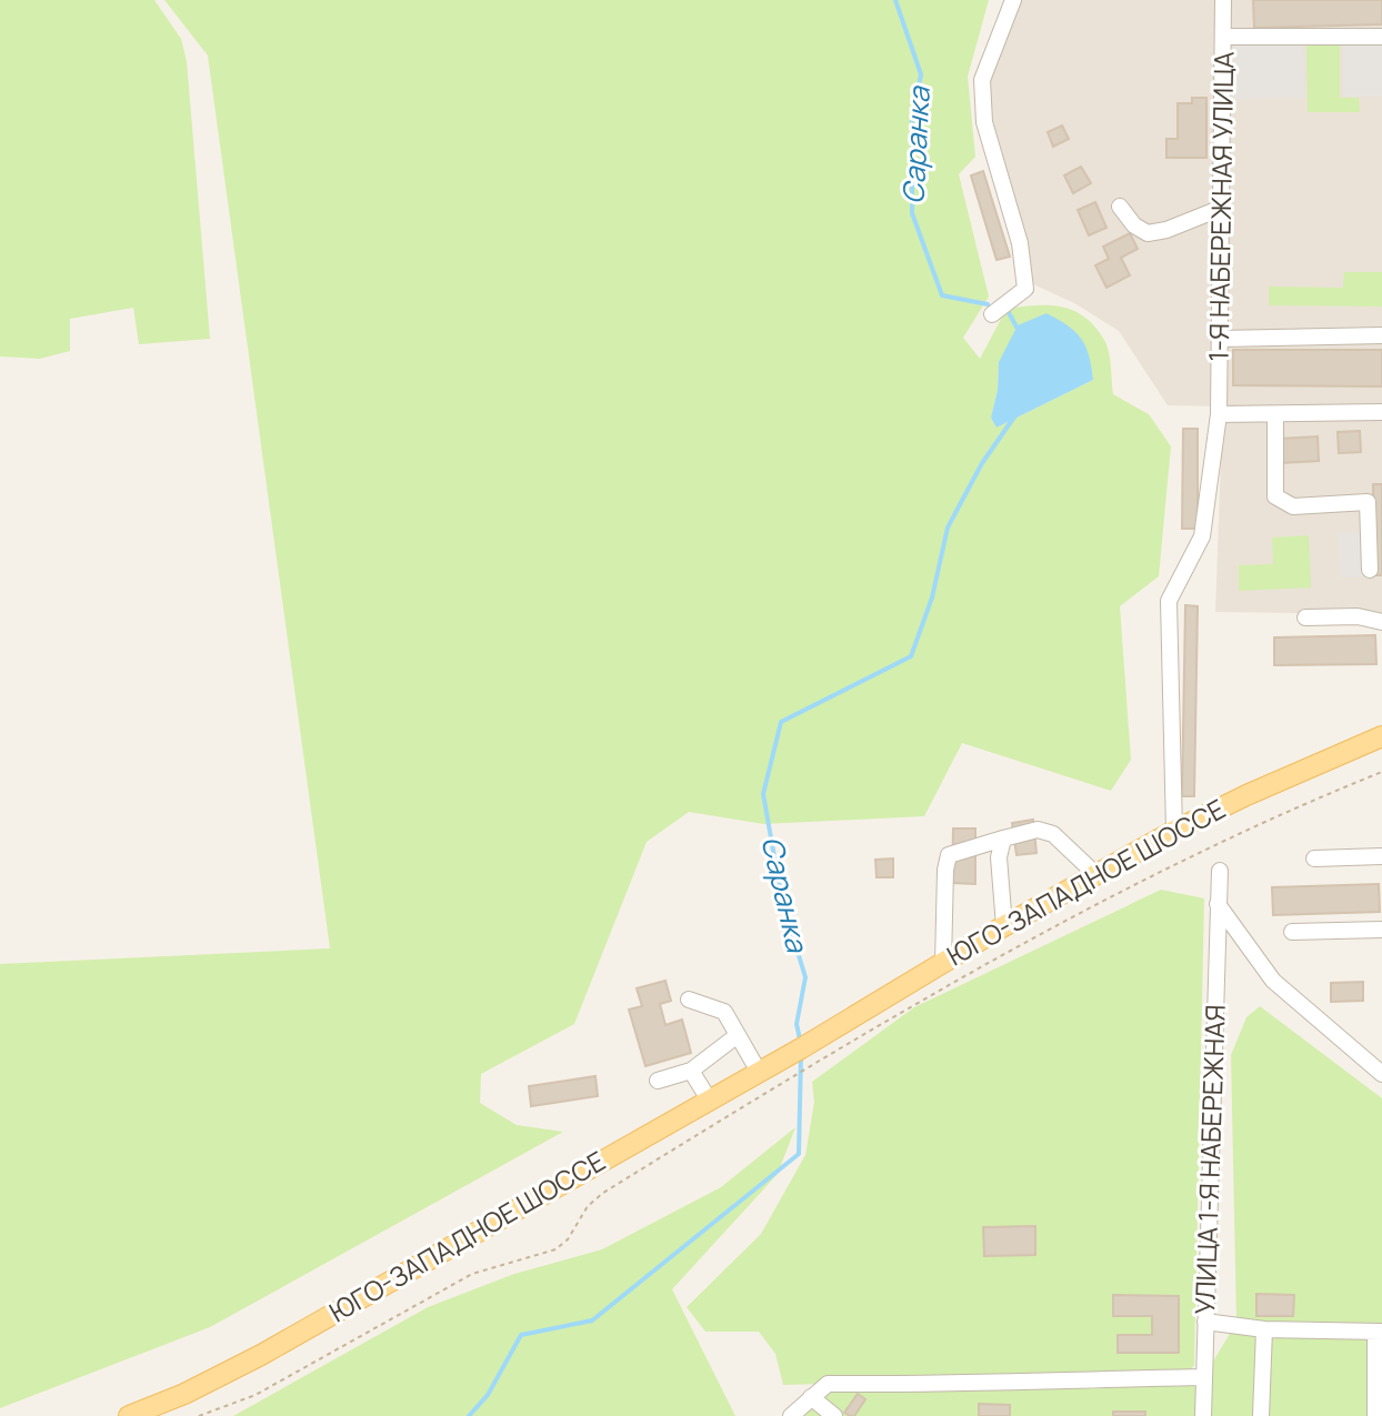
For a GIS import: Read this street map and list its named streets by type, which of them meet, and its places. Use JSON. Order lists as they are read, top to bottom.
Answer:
{
  "streets": {
    "main road": ["ЮГО-ЗАПАДНОЕ ШОССЕ"],
    "street": ["1-Я НАБЕРЕЖНАЯ УЛИЦА", "УЛИЦА 1-Я НАБЕРЕЖНАЯ"]
  },
  "crossings": [
    ["1-Я НАБЕРЕЖНАЯ УЛИЦА", "ЮГО-ЗАПАДНОЕ ШОССЕ"]
  ],
  "water": ["Саранка"]
}
